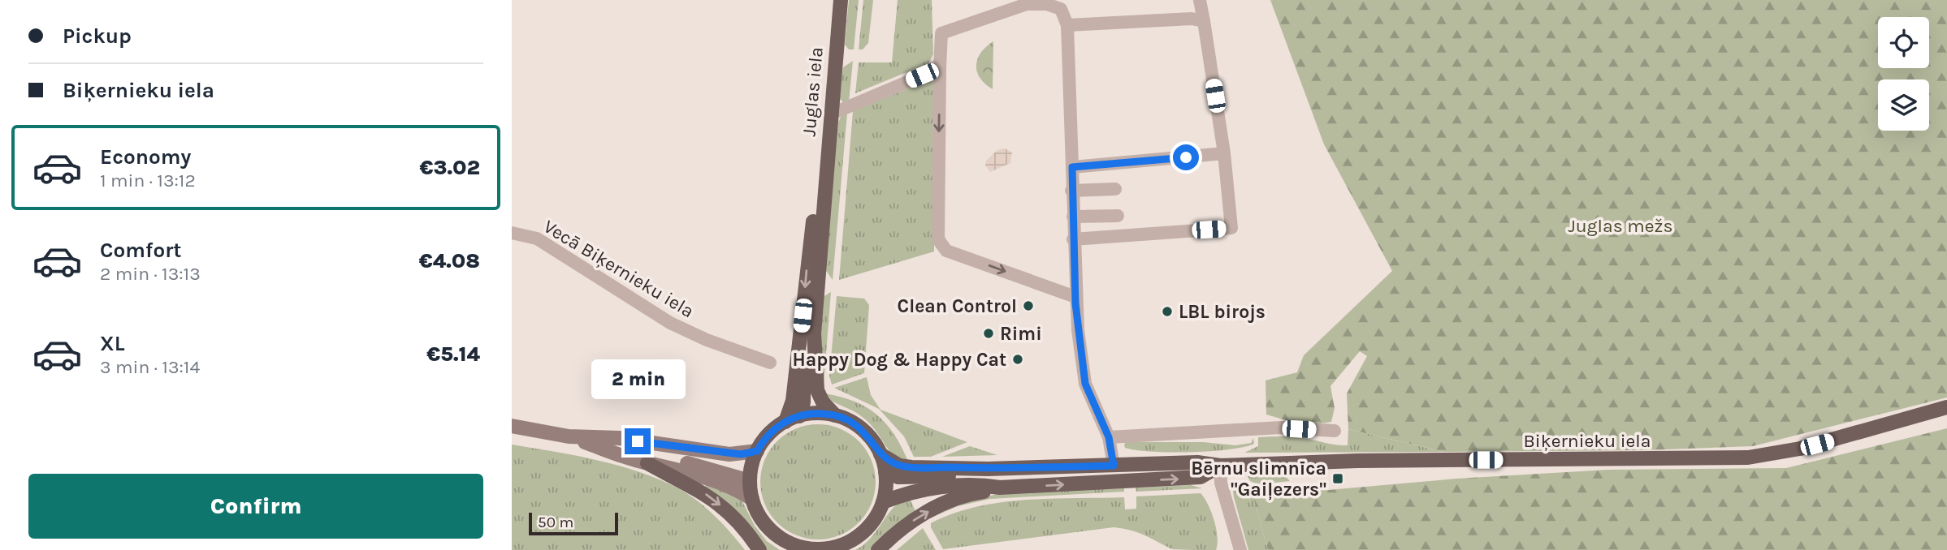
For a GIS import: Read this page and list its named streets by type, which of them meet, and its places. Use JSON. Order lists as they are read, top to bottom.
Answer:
{
  "streets": {
    "main road": ["Juglas iela", "Biķernieku iela"],
    "street": ["Vecā Biķernieku iela"]
  },
  "crossings": [
    ["Juglas iela", "Biķernieku iela"]
  ],
  "parks": ["Juglas mežs"],
  "places": {
    "other": [
      "Clean Control",
      "LBL birojs",
      "Rimi",
      "Happy Dog & Happy Cat"
    ],
    "transit": ["Bērnu slimnīca \"Gaiļezers\""]
  },
  "scale_bar": "50 m",
  "page": {
    "banner": ["Pickup", "Biķernieku iela"],
    "list": [
      {
        "name": "Economy",
        "note": "1 min · 13:12",
        "value": "€3.02"
      },
      {
        "name": "Comfort",
        "note": "2 min · 13:13",
        "value": "€4.08"
      },
      {
        "name": "XL",
        "note": "3 min · 13:14",
        "value": "€5.14"
      }
    ],
    "bubble": "2 min",
    "buttons": "Confirm",
    "scale": "50 m"
  }
}
